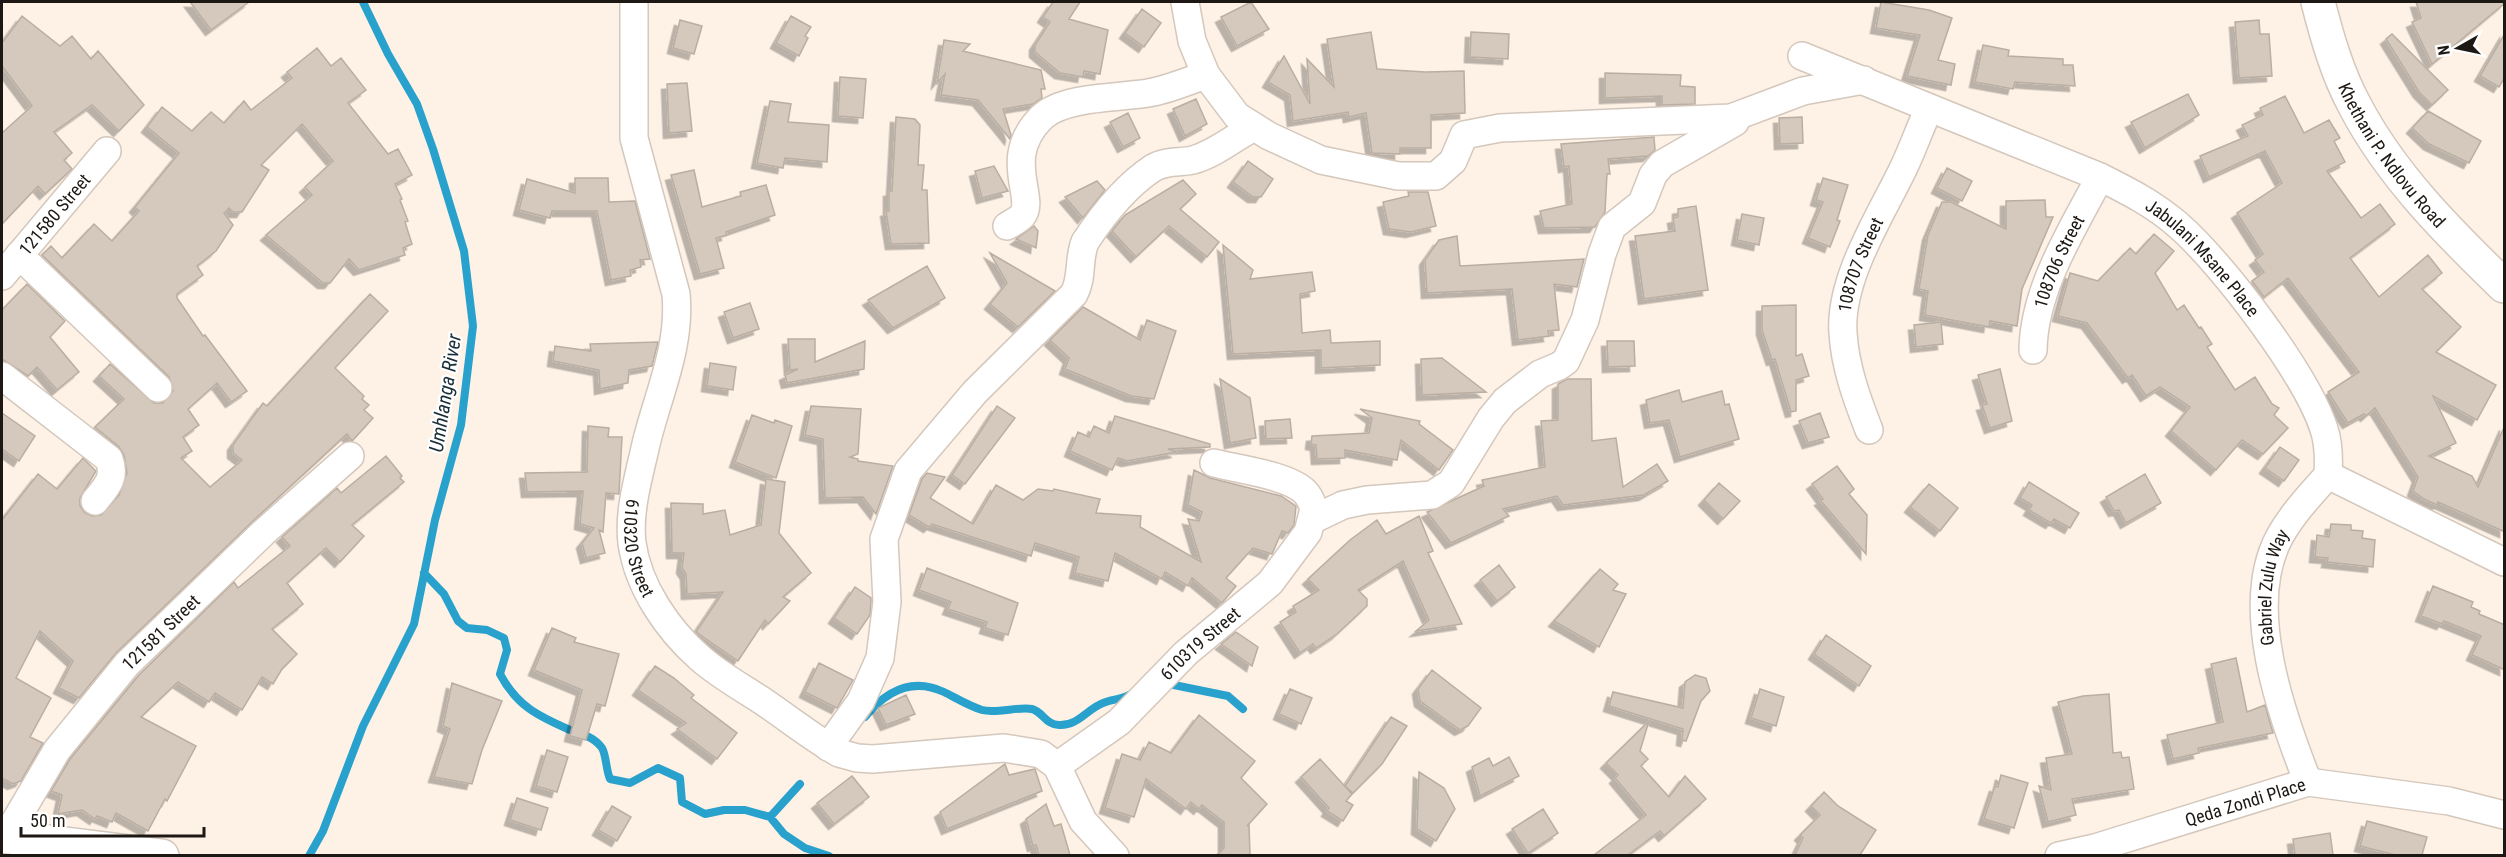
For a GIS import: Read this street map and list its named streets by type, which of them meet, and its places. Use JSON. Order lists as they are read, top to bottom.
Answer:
{
  "streets": {
    "street": [
      "Khethani P. Ndlovu Road",
      "121580 Street",
      "Jabulani Msane Place",
      "108706 Street",
      "108707 Street",
      "610320 Street",
      "Gabriel Zulu Way",
      "121581 Street",
      "610319 Street",
      "Qeda Zondi Place"
    ]
  },
  "crossings": [
    ["Jabulani Msane Place", "108706 Street"],
    ["Jabulani Msane Place", "108707 Street"],
    ["Jabulani Msane Place", "Gabriel Zulu Way"],
    ["610320 Street", "610319 Street"],
    ["Gabriel Zulu Way", "Qeda Zondi Place"]
  ],
  "water": ["Umhlanga River"],
  "scale_bar": "50 m",
  "north": "left"
}
